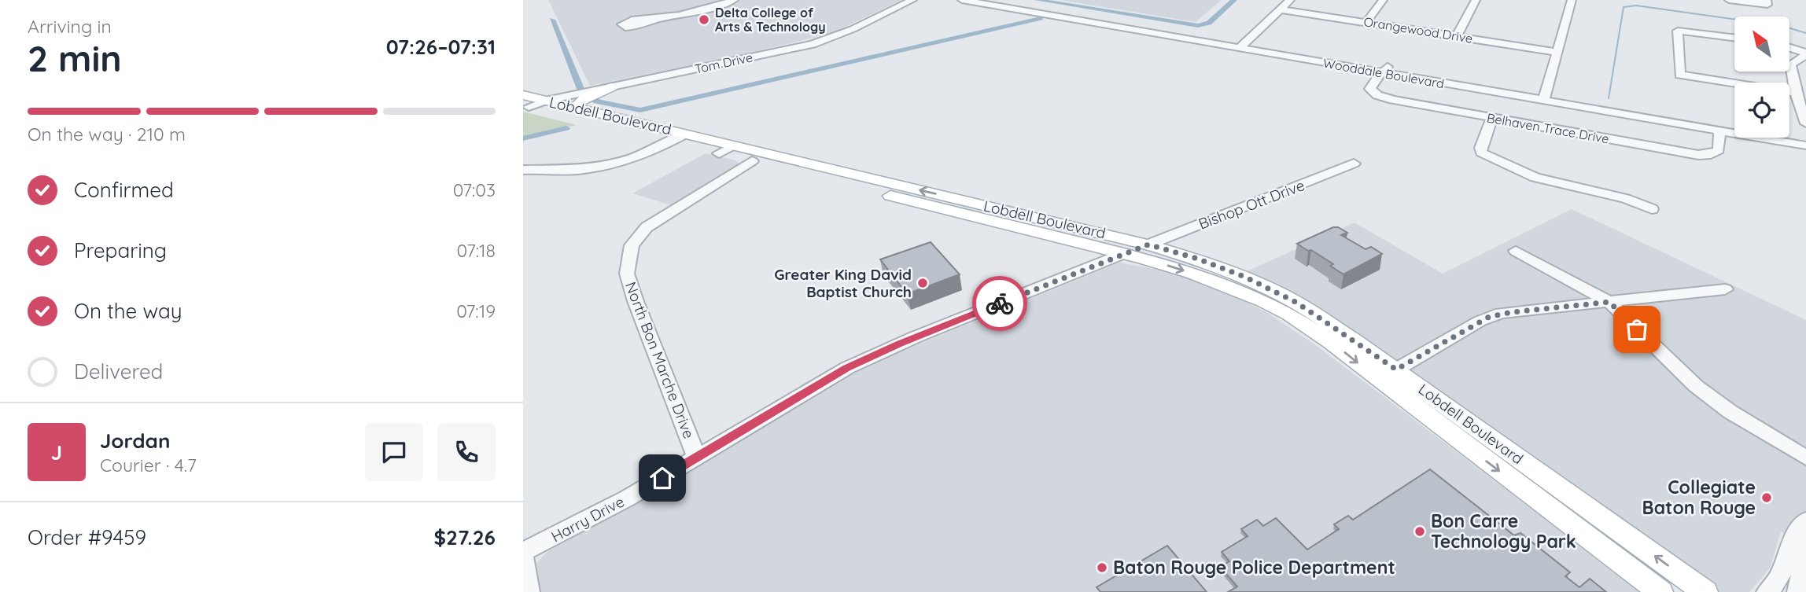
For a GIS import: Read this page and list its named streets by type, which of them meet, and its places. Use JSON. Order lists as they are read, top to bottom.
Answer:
{
  "streets": {
    "main road": ["Lobdell Boulevard"],
    "street": [
      "Orangewood Drive",
      "Tom Drive",
      "Wooddale Boulevard",
      "Belhaven Trace Drive",
      "Bishop Ott Drive",
      "North Bon Marche Drive",
      "Harry Drive"
    ]
  },
  "crossings": [
    ["Tom Drive", "Lobdell Boulevard"],
    ["Wooddale Boulevard", "Belhaven Trace Drive"],
    ["Lobdell Boulevard", "Bishop Ott Drive"],
    ["Lobdell Boulevard", "North Bon Marche Drive"],
    ["Lobdell Boulevard", "Harry Drive"],
    ["North Bon Marche Drive", "Harry Drive"]
  ],
  "places": [
    "Delta College of Arts & Technology",
    "Greater King David Baptist Church",
    "Collegiate Baton Rouge",
    "Bon Carre Technology Park",
    "Baton Rouge Police Department"
  ],
  "north": "top left",
  "page": {
    "heading": ["2 min", "Arriving in", "07:26–07:31"],
    "panel": [
      "Jordan",
      "Courier · 4.7",
      "Order #9459",
      "$27.26"
    ],
    "bar": "On the way · 210 m",
    "list": [
      ["Confirmed", "07:03"],
      ["Preparing", "07:18"],
      ["On the way", "07:19"],
      "Delivered"
    ],
    "round": "J"
  }
}
